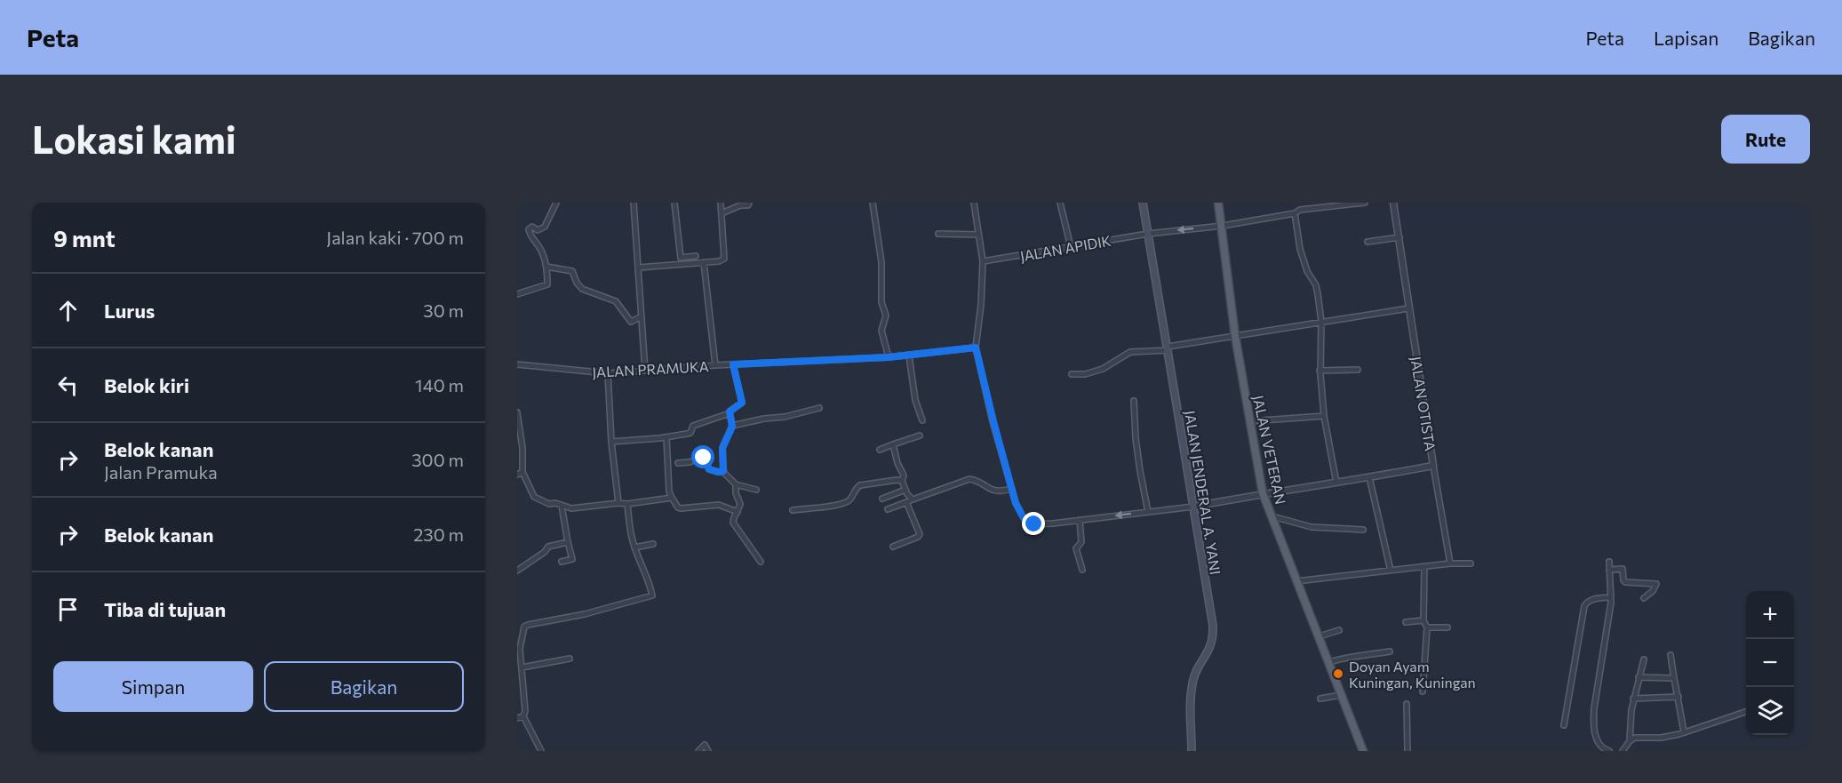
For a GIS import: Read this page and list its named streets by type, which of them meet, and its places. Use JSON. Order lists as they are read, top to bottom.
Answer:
{
  "streets": {
    "main road": ["JALAN VETERAN", "JALAN JENDERAL A. YANI"],
    "street": ["JALAN APIDIK", "JALAN PRAMUKA", "JALAN OTISTA"]
  },
  "crossings": [
    ["JALAN APIDIK", "JALAN VETERAN"],
    ["JALAN APIDIK", "JALAN JENDERAL A. YANI"],
    ["JALAN OTISTA", "JALAN VETERAN"],
    ["JALAN OTISTA", "JALAN JENDERAL A. YANI"]
  ],
  "places": ["Doyan Ayam Kuningan, Kuningan"],
  "page": {
    "header": "Peta",
    "nav": ["Peta", "Lapisan", "Bagikan"],
    "buttons": [
      "Rute",
      ["Simpan", "Bagikan"]
    ],
    "title": "Lokasi kami",
    "heading": ["9 mnt", "Jalan kaki · 700 m"],
    "list": [
      ["Lurus", "30 m"],
      ["Belok kiri", "140 m"],
      ["Belok kanan", "Jalan Pramuka", "300 m"],
      ["Belok kanan", "230 m"],
      "Tiba di tujuan"
    ],
    "map_buttons": ["+", "−"]
  }
}
